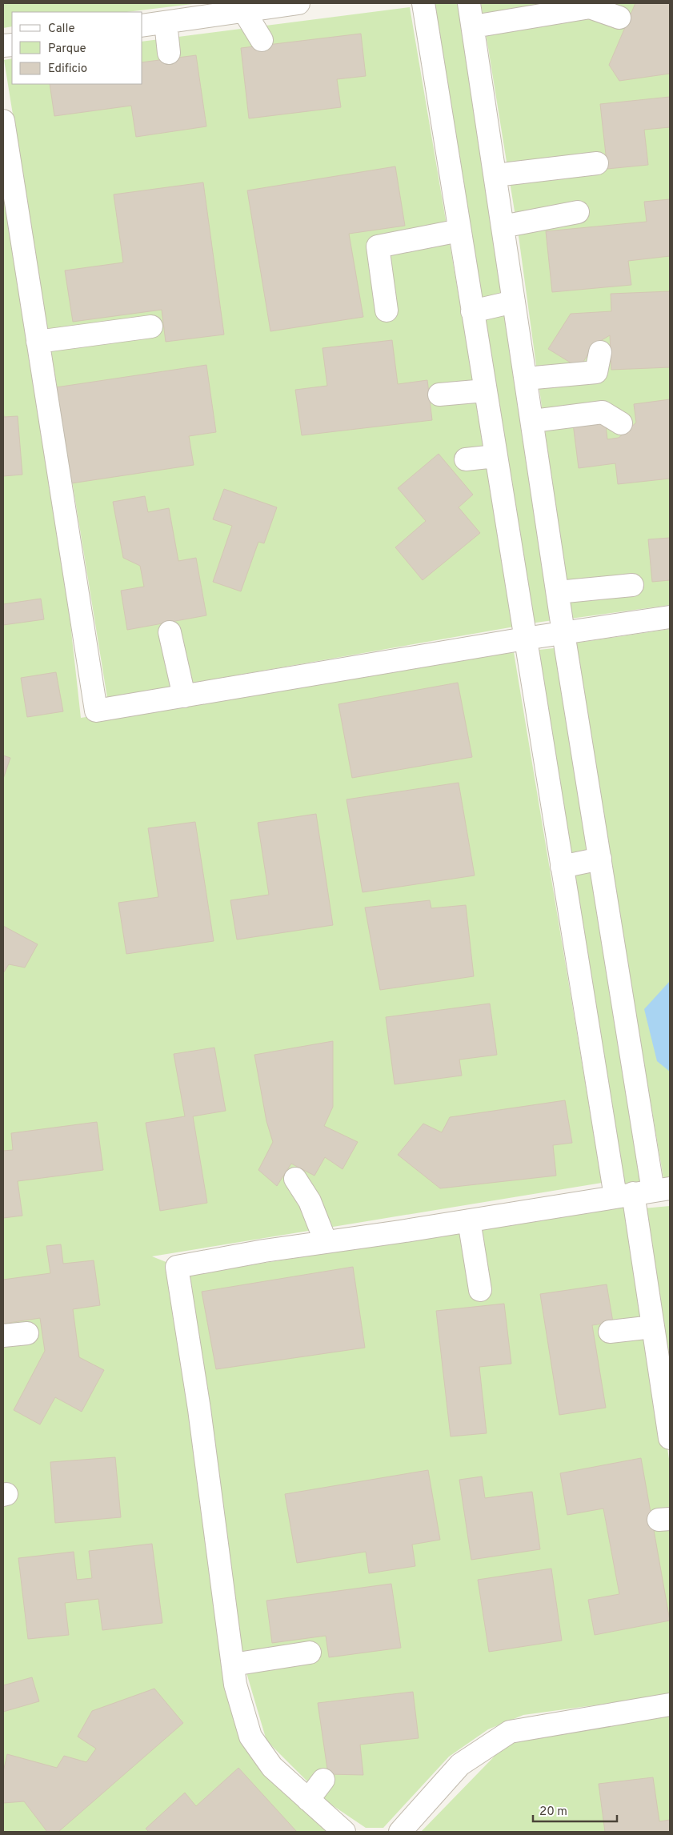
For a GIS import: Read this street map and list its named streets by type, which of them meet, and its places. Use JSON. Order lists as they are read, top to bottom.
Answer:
{
  "legend": ["Calle", "Parque", "Edificio"],
  "scale_bar": "20 m"
}
